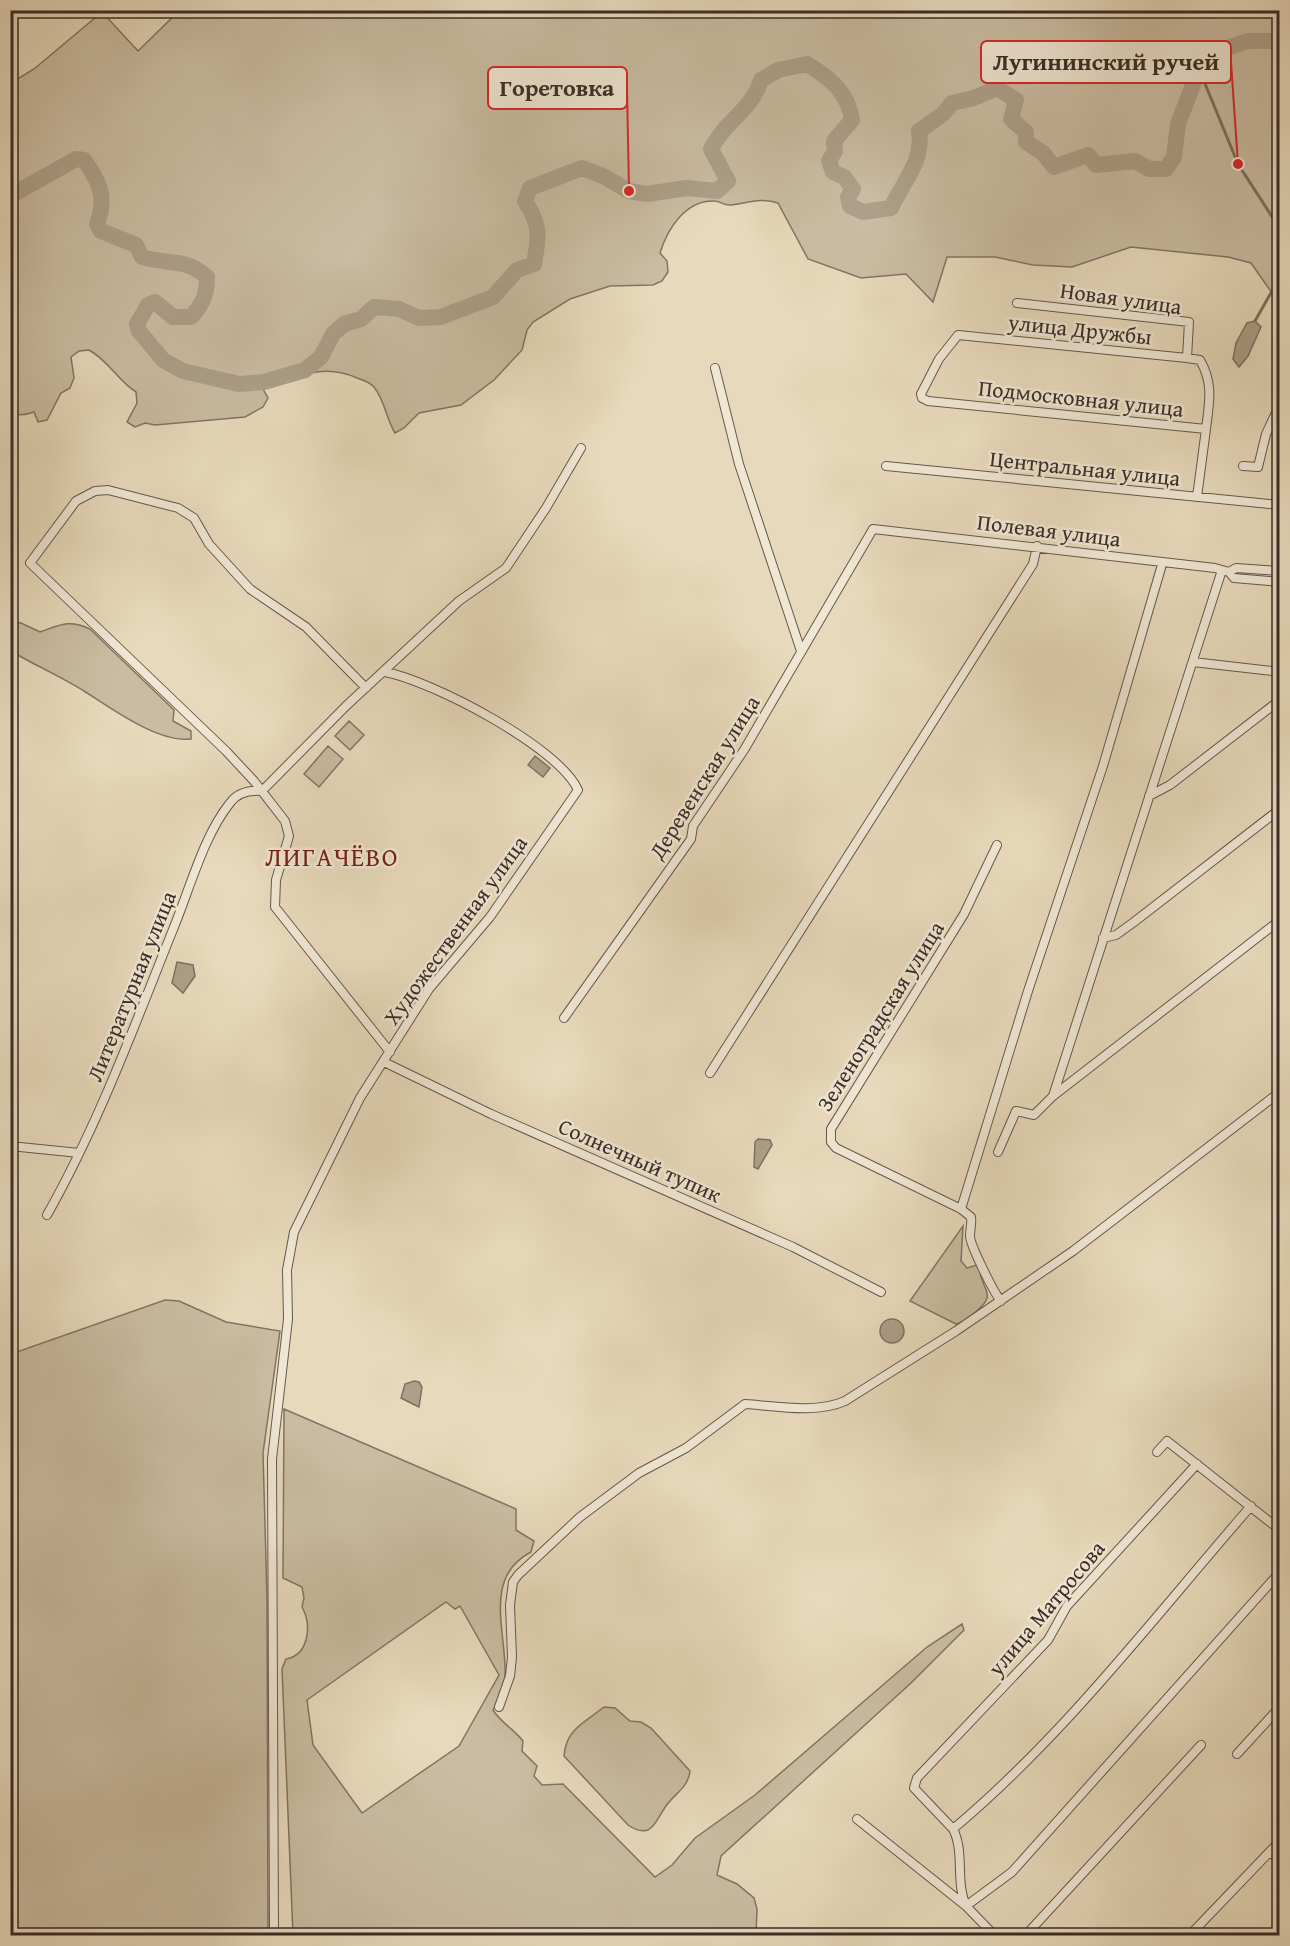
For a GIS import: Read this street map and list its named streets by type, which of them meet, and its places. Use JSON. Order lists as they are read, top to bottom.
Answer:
{
  "streets": {
    "street": [
      "Новая улица",
      "улица Дружбы",
      "Подмосковная улица",
      "Центральная улица",
      "Полевая улица",
      "Деревенская улица",
      "Художественная улица",
      "Литературная улица",
      "Зеленоградская улица",
      "Солнечный тупик",
      "улица Матросова"
    ]
  },
  "crossings": [
    ["Новая улица", "улица Дружбы"],
    ["улица Дружбы", "Подмосковная улица"],
    ["Подмосковная улица", "Центральная улица"],
    ["Полевая улица", "Деревенская улица"],
    ["Художественная улица", "Солнечный тупик"]
  ],
  "districts": ["ЛИГАЧЁВО"],
  "places": ["Лугининский ручей", "Горетовка"]
}
